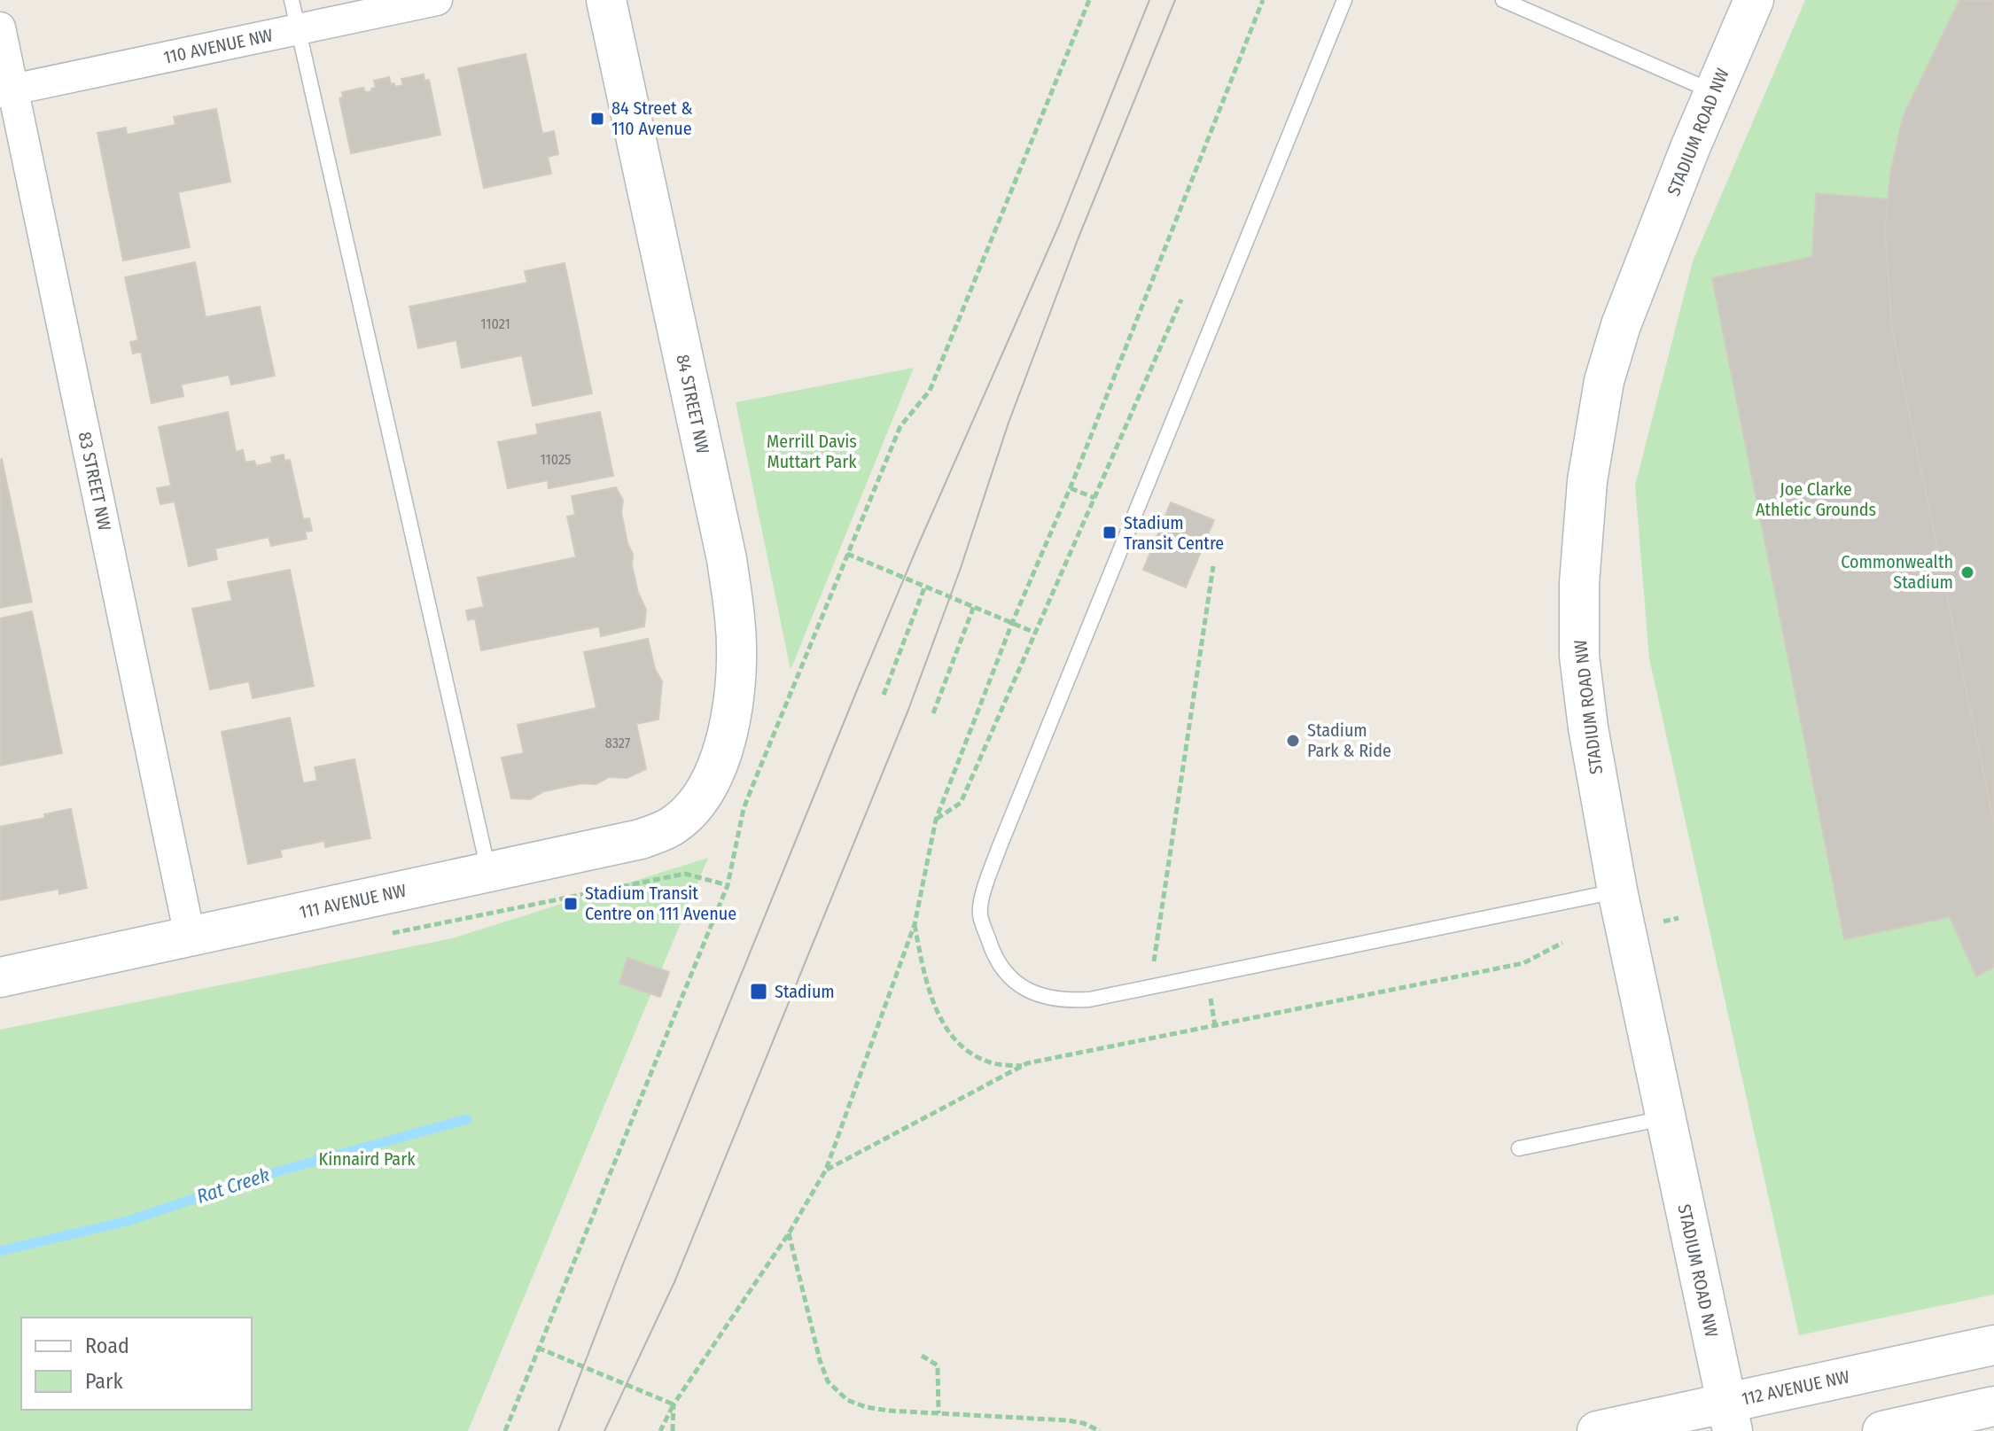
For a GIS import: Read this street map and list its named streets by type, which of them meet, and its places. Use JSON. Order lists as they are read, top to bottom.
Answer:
{
  "streets": {
    "main road": [
      "STADIUM ROAD NW",
      "84 STREET NW",
      "111 AVENUE NW",
      "112 AVENUE NW"
    ],
    "street": ["110 AVENUE NW", "83 STREET NW"]
  },
  "crossings": [
    ["110 AVENUE NW", "83 STREET NW"],
    ["STADIUM ROAD NW", "112 AVENUE NW"],
    ["84 STREET NW", "111 AVENUE NW"],
    ["83 STREET NW", "111 AVENUE NW"]
  ],
  "water": ["Rat Creek"],
  "parks": ["Merrill Davis Muttart Park", "Joe Clarke Athletic Grounds", "Kinnaird Park"],
  "places": {
    "transit": [
      "84 Street & 110 Avenue",
      "Stadium Transit Centre",
      "Stadium Transit Centre on 111 Avenue",
      "Stadium"
    ],
    "other": ["Commonwealth Stadium", "Stadium Park & Ride"]
  },
  "house_numbers": ["11021", "11025", "8327"],
  "legend": ["Road", "Park"]
}
